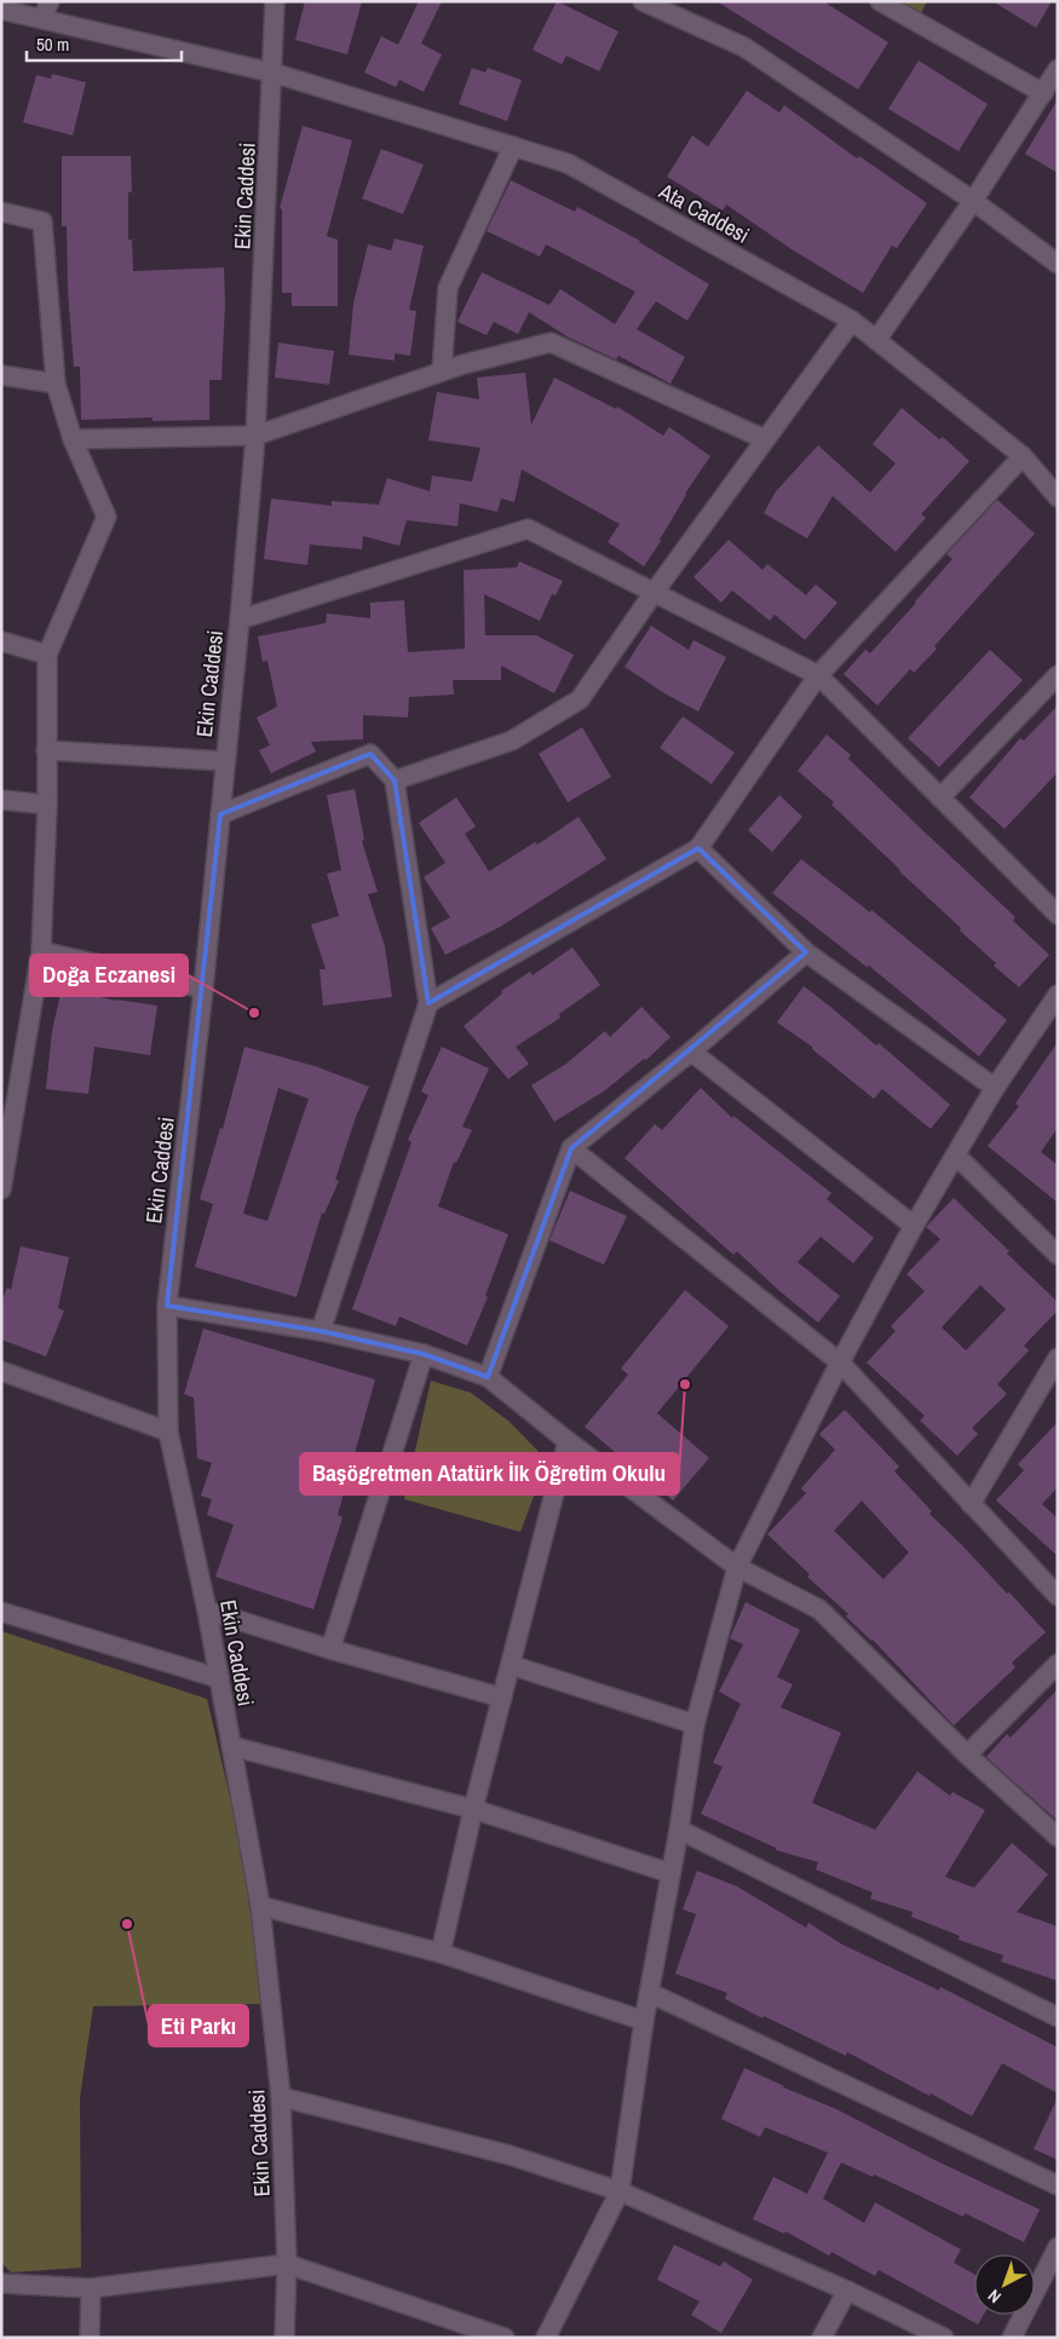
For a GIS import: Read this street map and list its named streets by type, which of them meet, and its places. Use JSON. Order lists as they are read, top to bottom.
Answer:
{
  "streets": {
    "street": ["Ekin Caddesi", "Ata Caddesi"]
  },
  "crossings": [
    ["Ekin Caddesi", "Ata Caddesi"]
  ],
  "places": ["Doğa Eczanesi", "Başögretmen Atatürk İlk Öğretim Okulu", "Eti Parkı"],
  "scale_bar": "50 m",
  "north": "bottom left"
}
